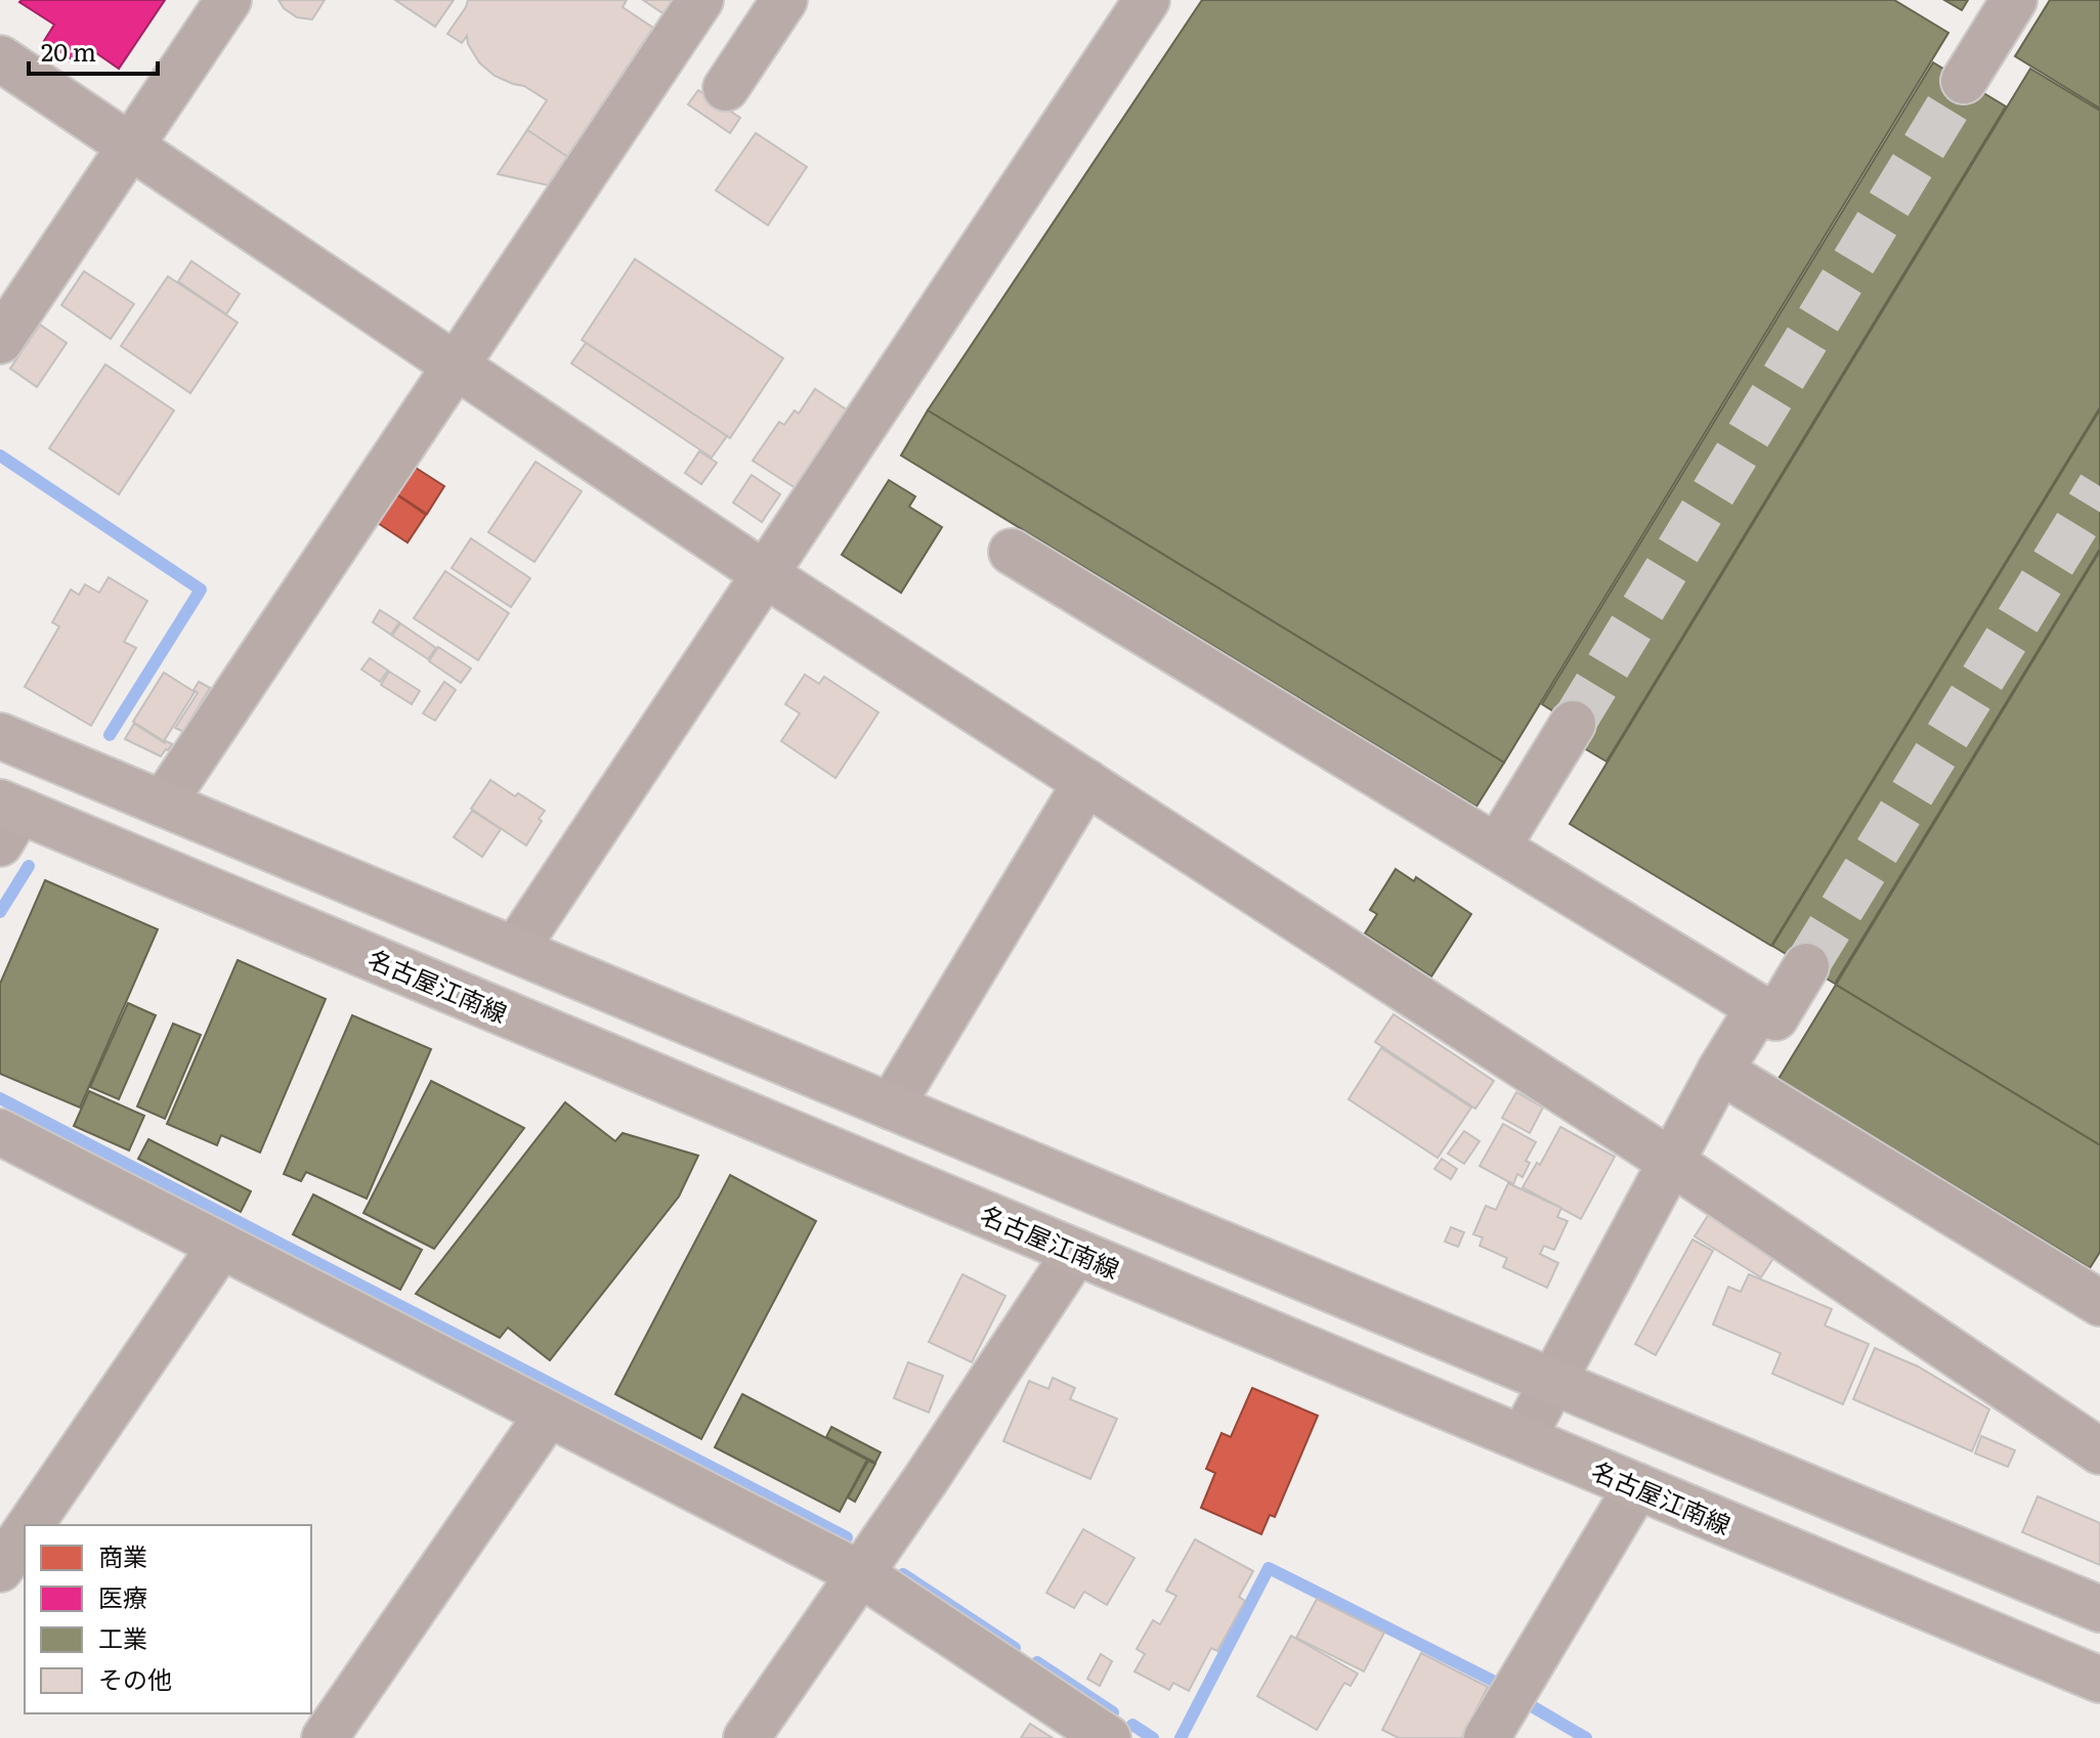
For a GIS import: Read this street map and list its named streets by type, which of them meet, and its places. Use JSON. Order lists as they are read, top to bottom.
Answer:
{
  "streets": {
    "main road": ["名古屋江南線"]
  },
  "legend": [
    "商業",
    "医療",
    "工業",
    "その他"
  ],
  "scale_bar": "20 m"
}
